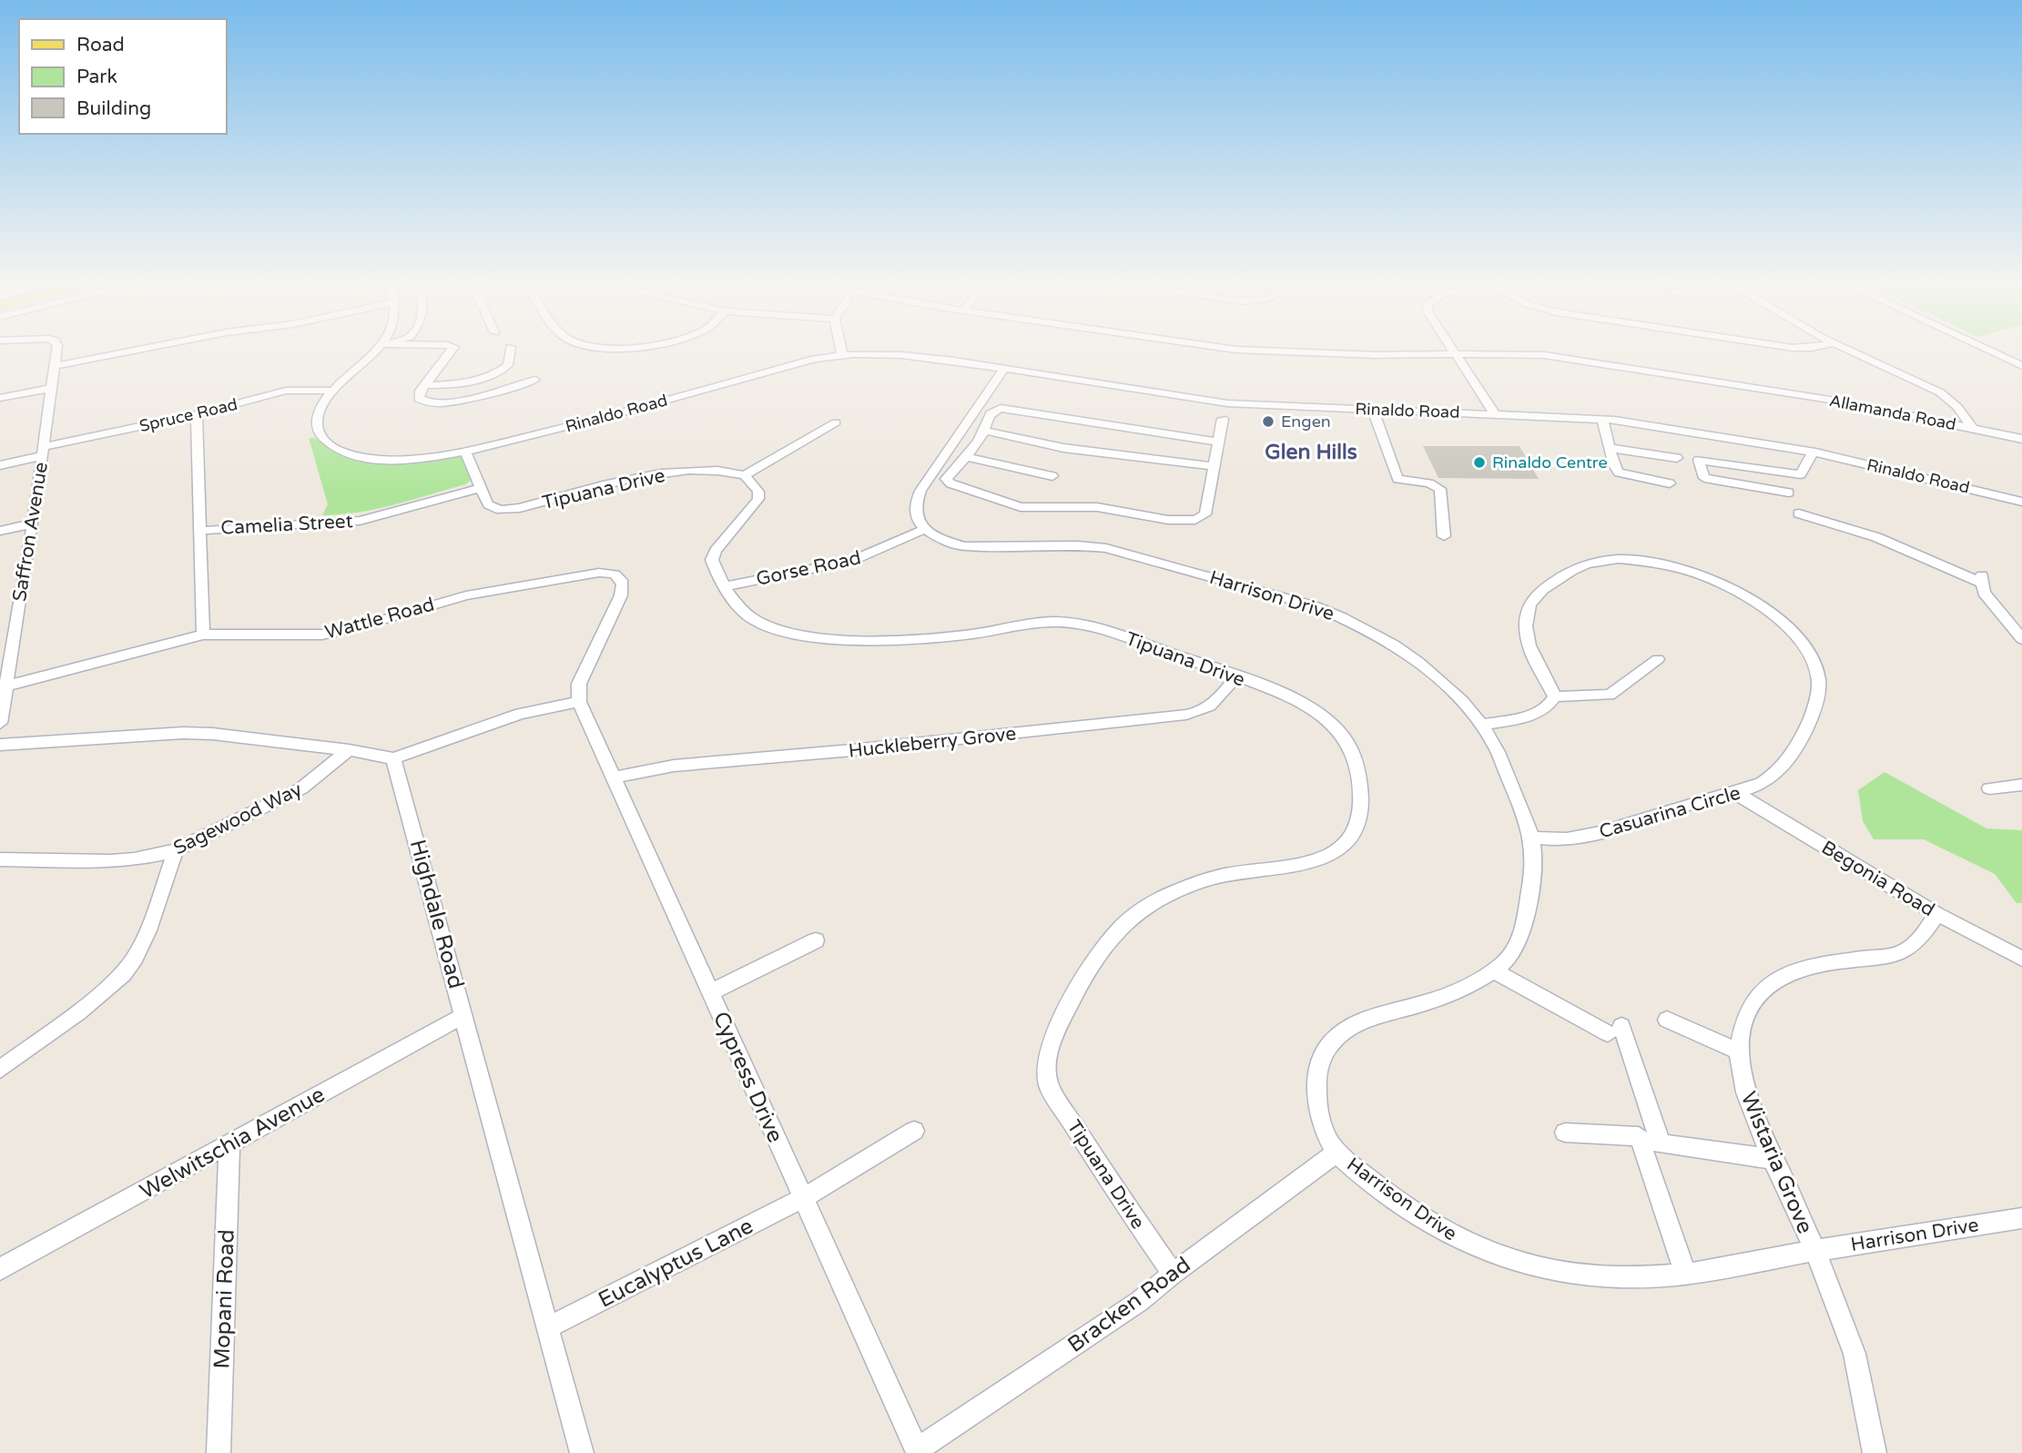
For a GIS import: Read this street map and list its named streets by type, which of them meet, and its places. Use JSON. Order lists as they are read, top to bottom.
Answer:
{
  "streets": {
    "street": [
      "Rinaldo Road",
      "Allamanda Road",
      "Spruce Road",
      "Tipuana Drive",
      "Camelia Street",
      "Saffron Avenue",
      "Gorse Road",
      "Harrison Drive",
      "Wattle Road",
      "Huckleberry Grove",
      "Casuarina Circle",
      "Sagewood Way",
      "Begonia Road",
      "Highdale Road",
      "Cypress Drive",
      "Welwitschia Avenue",
      "Wistaria Grove",
      "Eucalyptus Lane",
      "Mopani Road",
      "Bracken Road"
    ]
  },
  "crossings": [
    ["Rinaldo Road", "Spruce Road"],
    ["Rinaldo Road", "Tipuana Drive"],
    ["Spruce Road", "Saffron Avenue"],
    ["Tipuana Drive", "Camelia Street"],
    ["Tipuana Drive", "Gorse Road"],
    ["Tipuana Drive", "Huckleberry Grove"],
    ["Tipuana Drive", "Bracken Road"],
    ["Saffron Avenue", "Wattle Road"],
    ["Gorse Road", "Harrison Drive"],
    ["Harrison Drive", "Casuarina Circle"],
    ["Harrison Drive", "Wistaria Grove"],
    ["Harrison Drive", "Bracken Road"],
    ["Wattle Road", "Cypress Drive"],
    ["Huckleberry Grove", "Cypress Drive"],
    ["Casuarina Circle", "Begonia Road"],
    ["Begonia Road", "Wistaria Grove"],
    ["Highdale Road", "Welwitschia Avenue"],
    ["Highdale Road", "Eucalyptus Lane"],
    ["Cypress Drive", "Eucalyptus Lane"],
    ["Cypress Drive", "Bracken Road"],
    ["Welwitschia Avenue", "Mopani Road"]
  ],
  "districts": ["Glen Hills"],
  "places": ["Engen", "Rinaldo Centre"],
  "legend": ["Road", "Park", "Building"]
}
